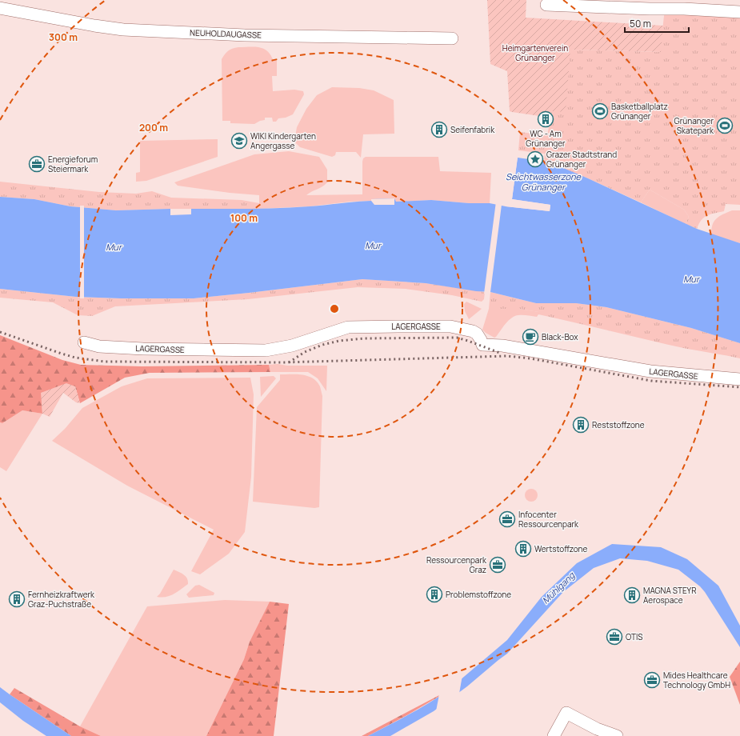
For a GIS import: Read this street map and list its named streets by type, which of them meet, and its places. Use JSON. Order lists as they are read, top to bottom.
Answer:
{
  "streets": {
    "street": ["NEUHOLDAUGASSE", "LAGERGASSE"]
  },
  "water": ["Seichtwasserzone Grünanger", "Mur", "Mühlgang"],
  "parks": ["Heimgartenverein Grünanger"],
  "places": {
    "sports": ["Basketballplatz Grünanger", "Grünanger Skatepark"],
    "building": [
      "WC - Am Grünanger",
      "Seifenfabrik",
      "Reststoffzone",
      "Wertstoffzone",
      "Problemstoffzone",
      "MAGNA STEYR Aerospace",
      "Fernheizkraftwerk Graz-Puchstraße"
    ],
    "school or university": ["WIKI Kindergarten Angergasse"],
    "place": ["Grazer Stadtstrand Grünanger"],
    "office": [
      "Energieforum Steiermark",
      "Infocenter Ressourcenpark",
      "Ressourcenpark Graz",
      "OTIS",
      "Mides Healthcare Technology GmbH"
    ],
    "cafe": ["Black-Box"]
  },
  "scale_bar": "50 m",
  "rings": ["300 m", "200 m", "100 m"]
}
